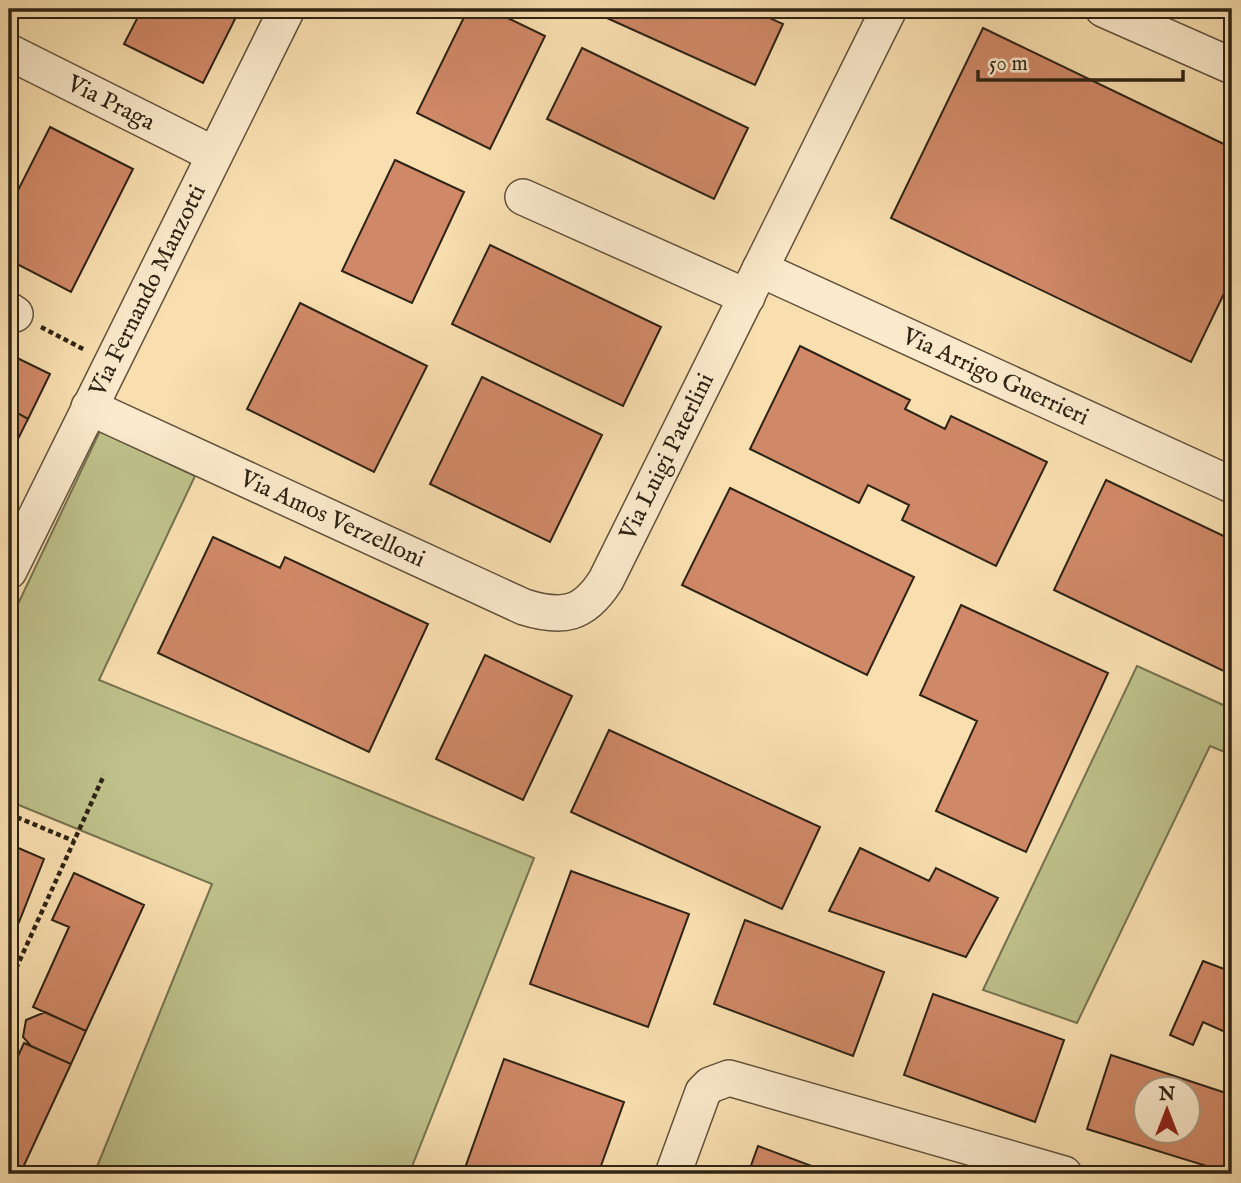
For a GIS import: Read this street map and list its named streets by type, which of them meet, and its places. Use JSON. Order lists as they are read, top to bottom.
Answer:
{
  "streets": {
    "street": [
      "Via Praga",
      "Via Fernando Manzotti",
      "Via Arrigo Guerrieri",
      "Via Luigi Paterlini",
      "Via Amos Verzelloni"
    ]
  },
  "crossings": [
    ["Via Praga", "Via Fernando Manzotti"],
    ["Via Fernando Manzotti", "Via Amos Verzelloni"],
    ["Via Arrigo Guerrieri", "Via Luigi Paterlini"],
    ["Via Luigi Paterlini", "Via Amos Verzelloni"]
  ],
  "scale_bar": "50 m",
  "north": "top"
}
